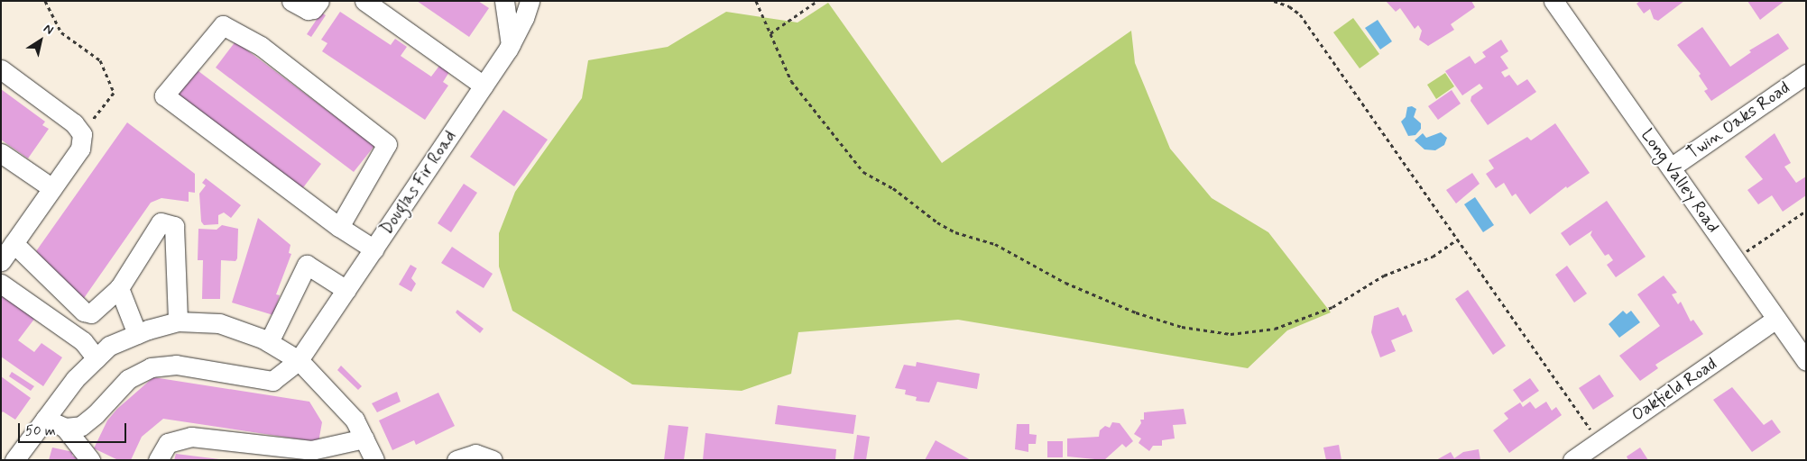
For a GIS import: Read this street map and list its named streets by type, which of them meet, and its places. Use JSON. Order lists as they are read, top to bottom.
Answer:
{
  "streets": {
    "street": [
      "Twin Oaks Road",
      "Long Valley Road",
      "Douglas Fir Road",
      "Oakfield Road"
    ]
  },
  "crossings": [
    ["Twin Oaks Road", "Long Valley Road"],
    ["Long Valley Road", "Oakfield Road"]
  ],
  "scale_bar": "50 m",
  "north": "top right"
}
